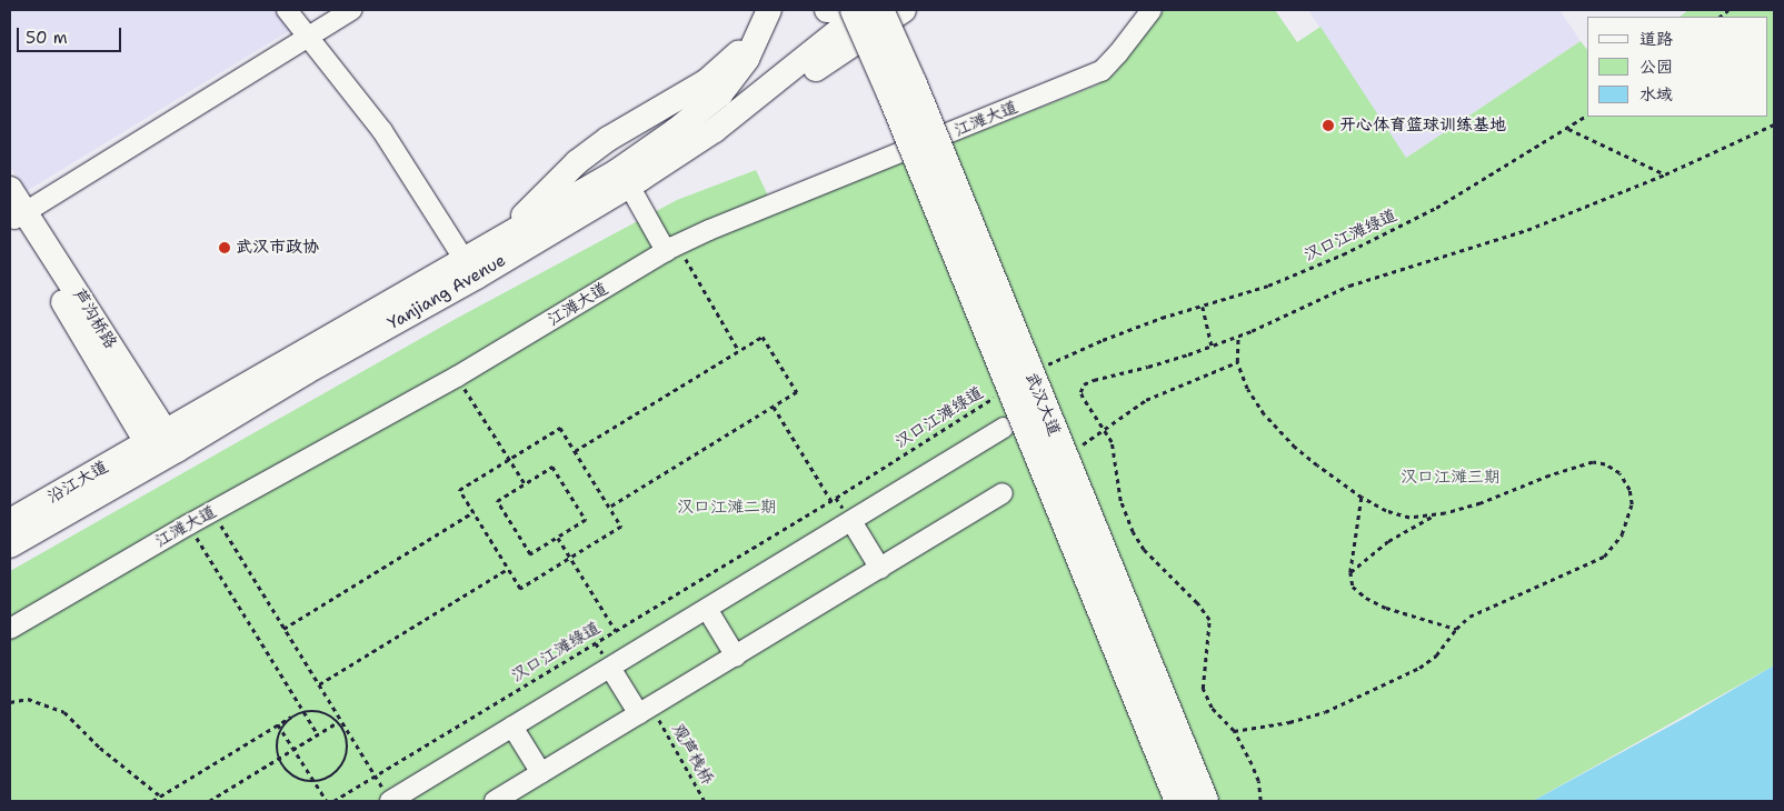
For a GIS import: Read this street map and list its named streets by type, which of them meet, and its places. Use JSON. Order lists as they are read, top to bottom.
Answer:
{
  "streets": {
    "highway": ["武汉大道"],
    "main road": ["Yanjiang Avenue", "芦沟桥路", "沿江大道"],
    "street": ["江滩大道"],
    "path": ["汉口江滩绿道", "观芦栈桥"]
  },
  "crossings": [
    ["Yanjiang Avenue", "芦沟桥路"],
    ["Yanjiang Avenue", "沿江大道"],
    ["芦沟桥路", "沿江大道"]
  ],
  "parks": ["汉口江滩三期", "汉口江滩二期"],
  "places": ["开心体育篮球训练基地", "武汉市政协"],
  "legend": ["道路", "公园", "水域"],
  "scale_bar": "50 m"
}
